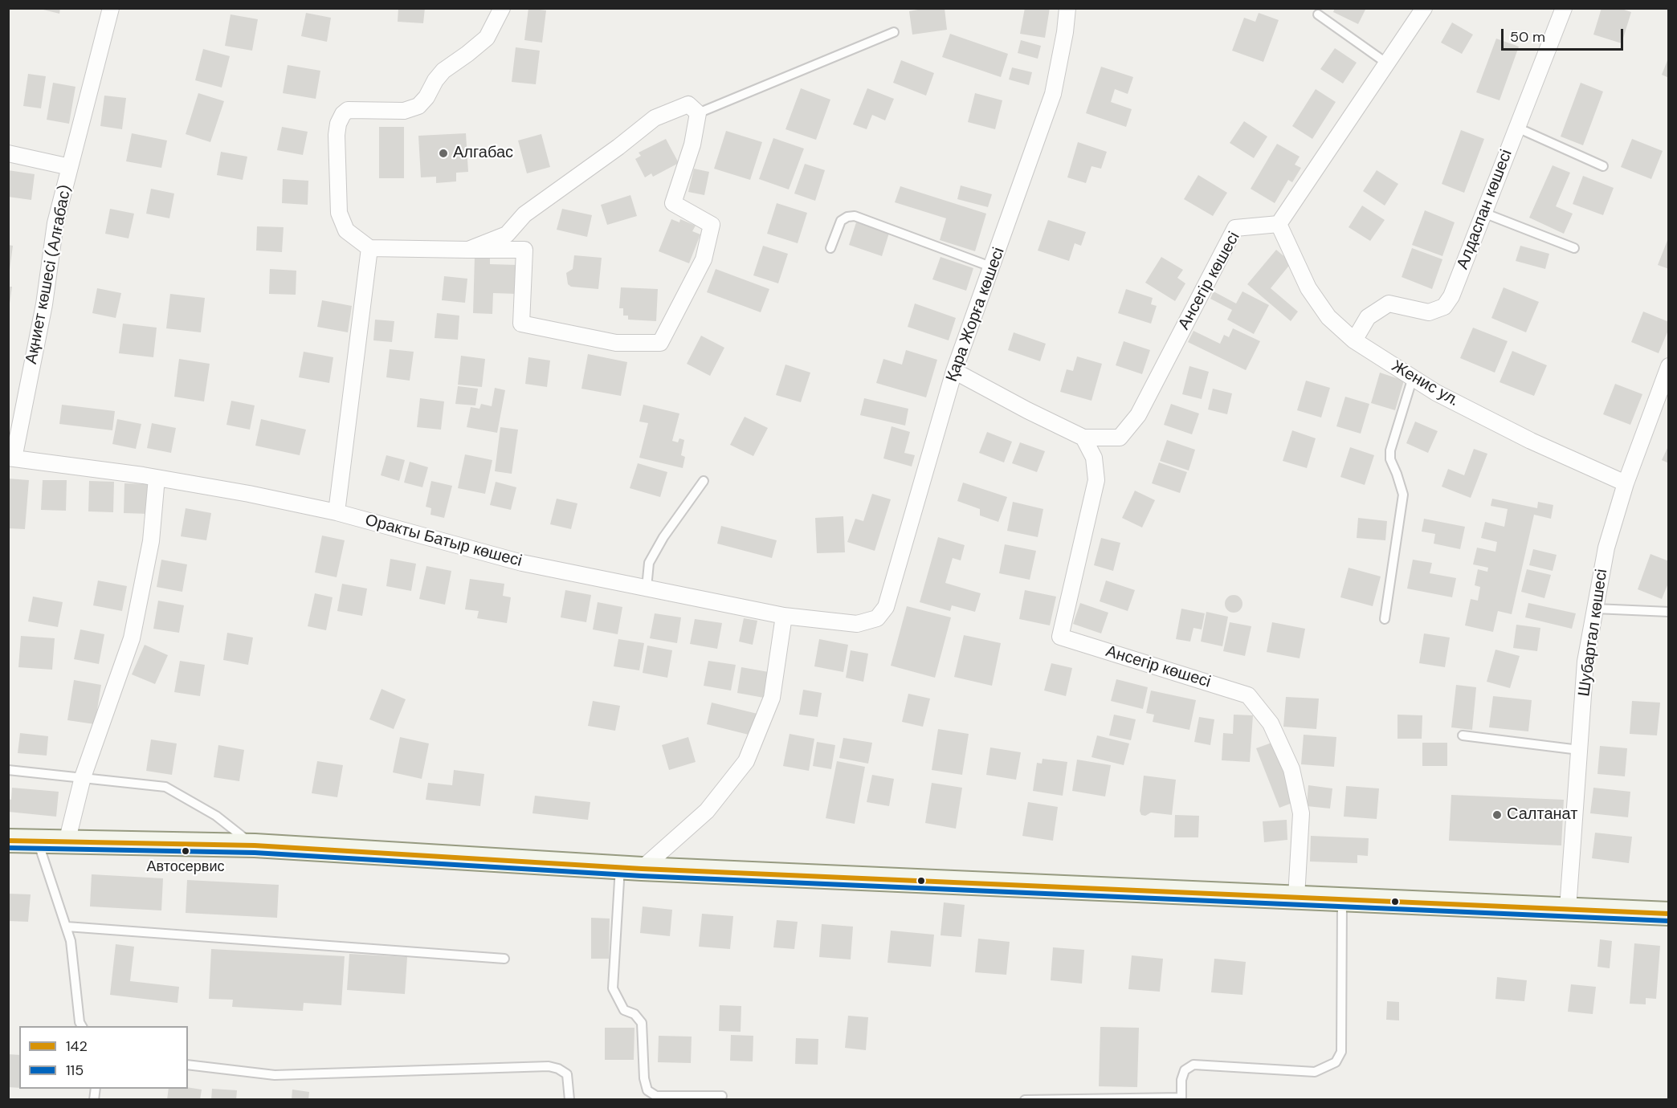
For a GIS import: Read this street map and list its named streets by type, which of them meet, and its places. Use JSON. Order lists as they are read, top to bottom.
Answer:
{
  "streets": {
    "street": [
      "Алдаспан көшесі",
      "Ақниет көшесі (Алғабас)",
      "Ансегір көшесі",
      "Қара Жорға көшесі",
      "Женис ул.",
      "Оракты Батыр көшесі",
      "Шубартал көшесі"
    ]
  },
  "crossings": [
    ["Алдаспан көшесі", "Женис ул."],
    ["Ақниет көшесі (Алғабас)", "Оракты Батыр көшесі"],
    ["Ансегір көшесі", "Қара Жорға көшесі"],
    ["Ансегір көшесі", "Женис ул."],
    ["Қара Жорға көшесі", "Оракты Батыр көшесі"],
    ["Женис ул.", "Шубартал көшесі"]
  ],
  "places": ["Алгабас", "Салтанат", "Автосервис"],
  "lines": ["transit line 142", "transit line 115"],
  "legend": ["142", "115"],
  "scale_bar": "50 m"
}
